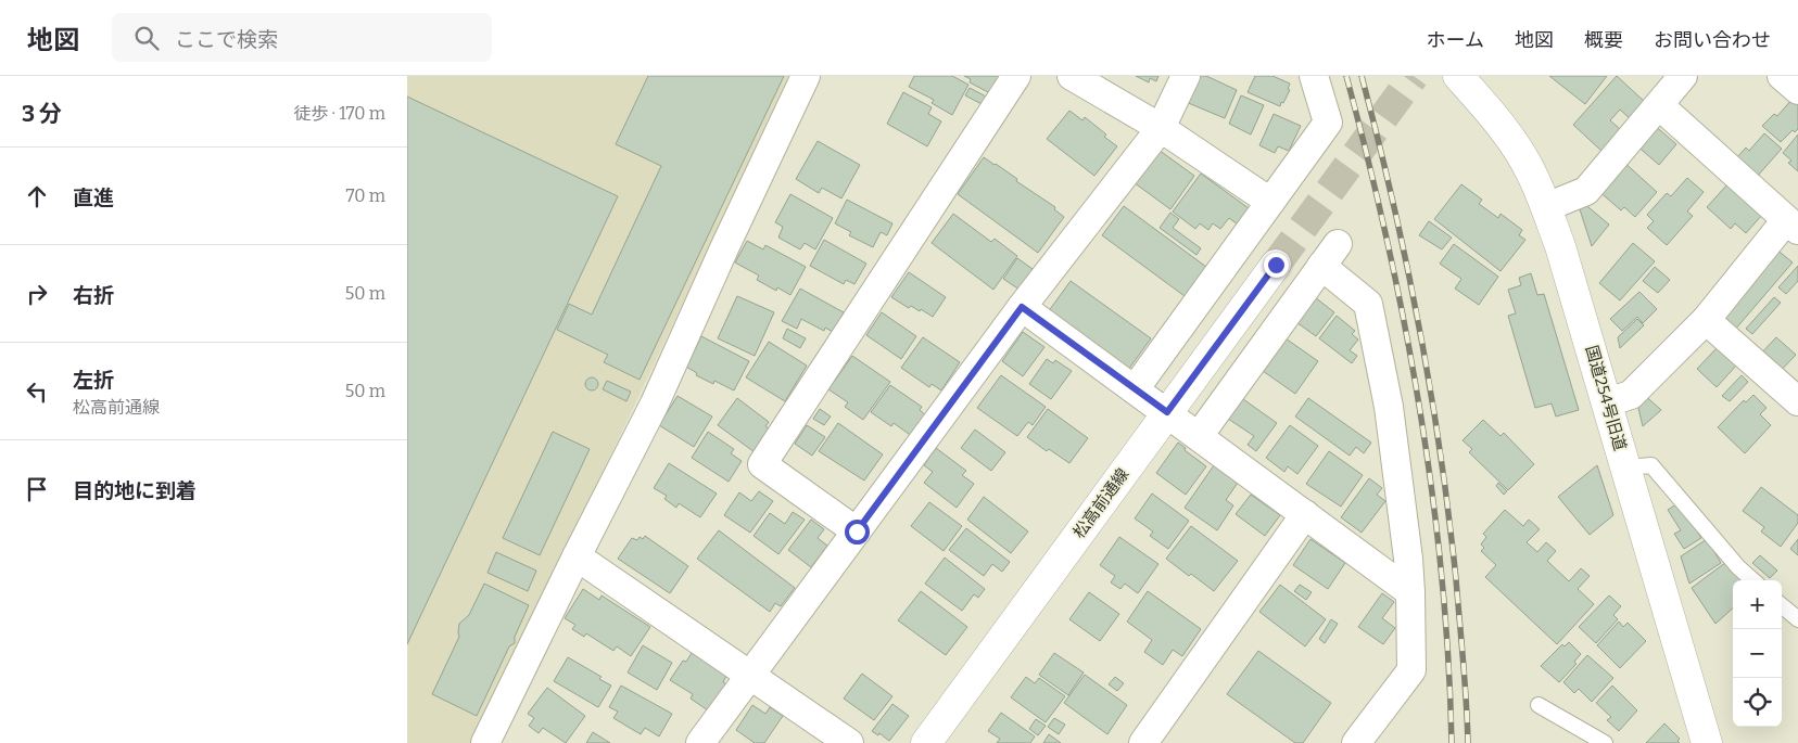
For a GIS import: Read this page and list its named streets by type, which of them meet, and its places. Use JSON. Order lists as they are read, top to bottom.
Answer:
{
  "streets": {
    "street": ["国道254号旧道", "松高前通線"]
  },
  "page": {
    "header": "地図",
    "search": "ここで検索",
    "nav": [
      "ホーム",
      "地図",
      "概要",
      "お問い合わせ"
    ],
    "heading": ["3 分", "徒歩 · 170 m"],
    "list": [
      ["直進", "70 m"],
      ["右折", "50 m"],
      ["左折", "松高前通線", "50 m"],
      "目的地に到着"
    ],
    "map_buttons": ["+", "−"]
  }
}
